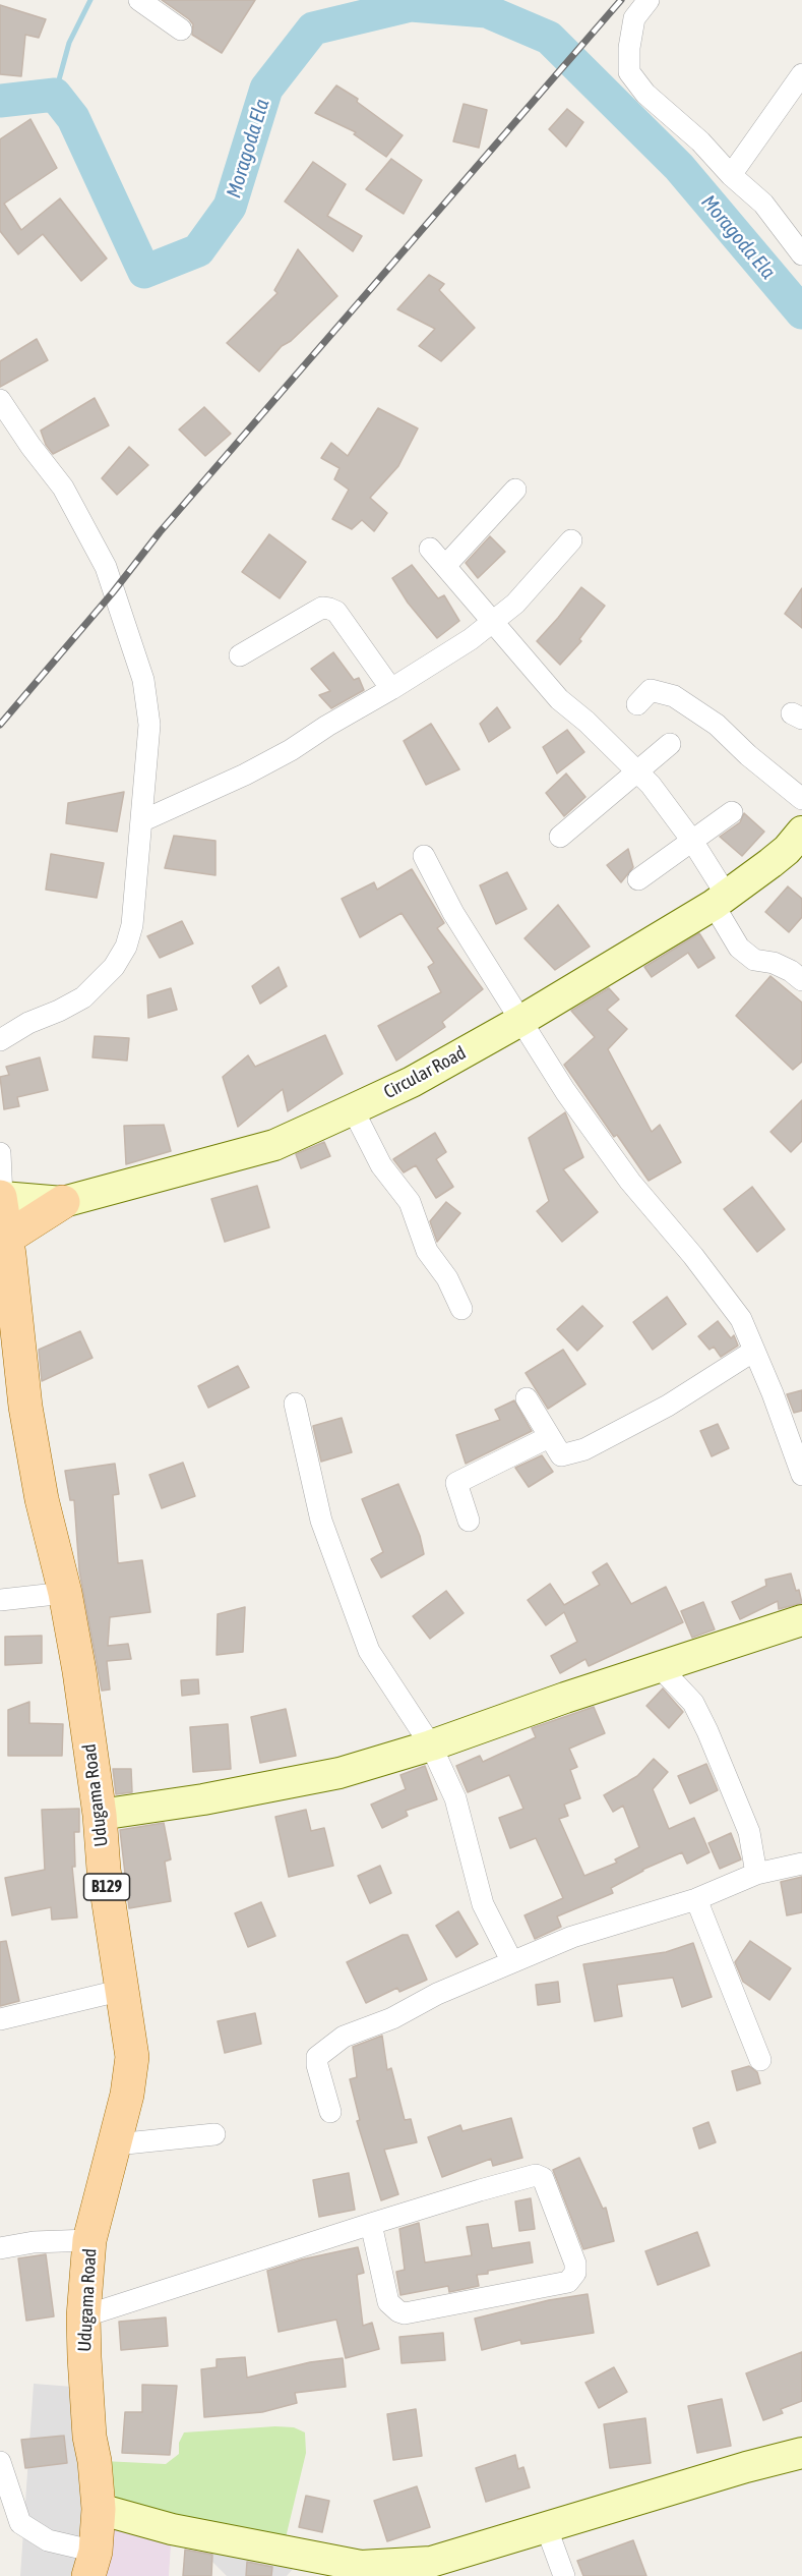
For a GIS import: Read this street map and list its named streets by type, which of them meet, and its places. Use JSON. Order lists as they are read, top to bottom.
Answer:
{
  "streets": {
    "main road": ["Udugama Road", "B129"],
    "street": ["Circular Road"]
  },
  "water": ["Moragoda Ela"]
}
